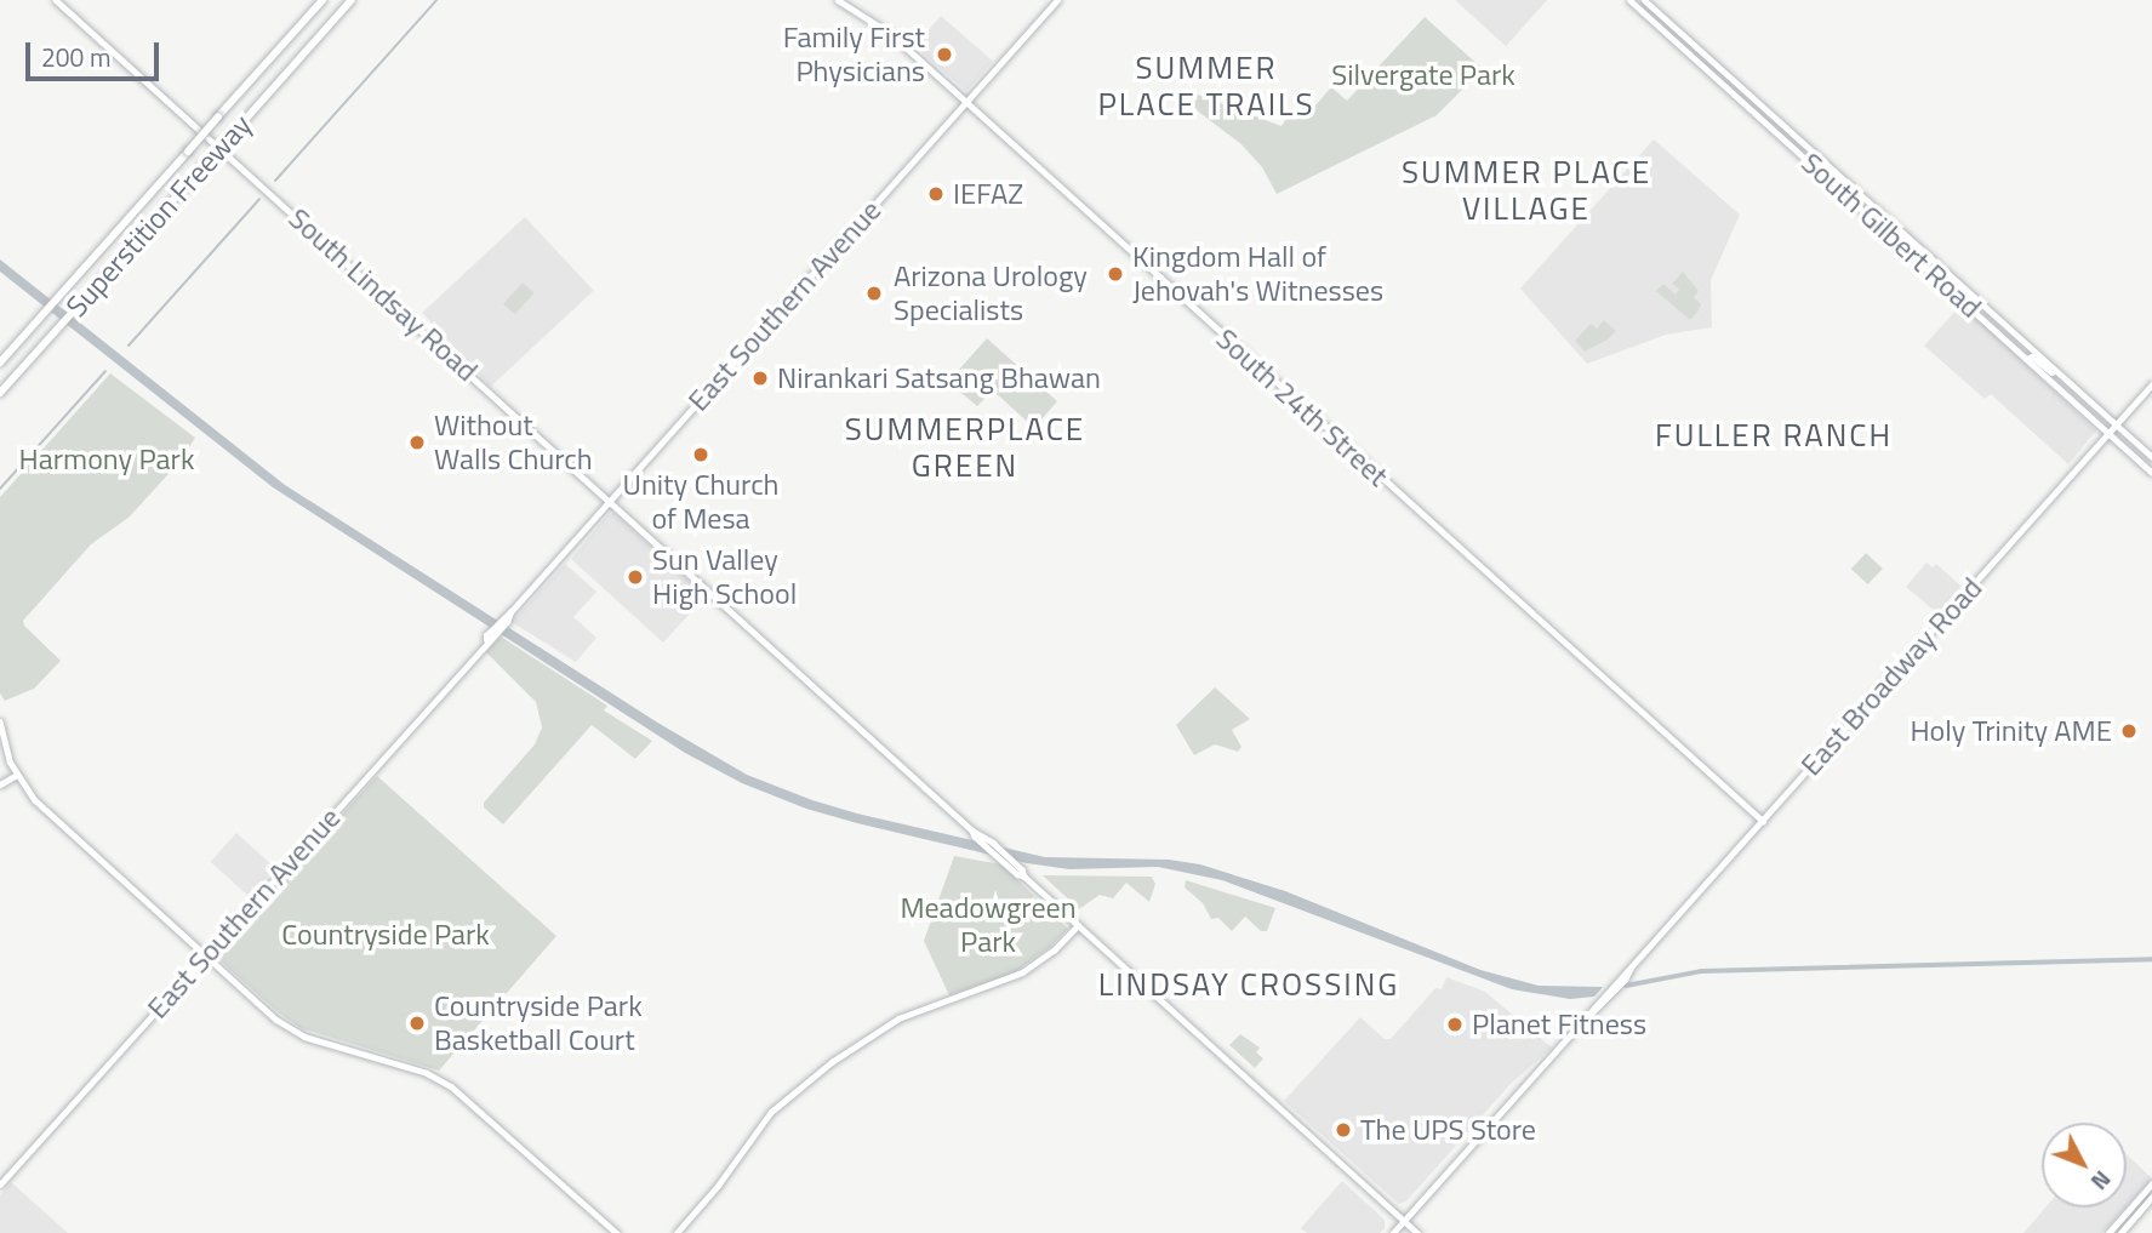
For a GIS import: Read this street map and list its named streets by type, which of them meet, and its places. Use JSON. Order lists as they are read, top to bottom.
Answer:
{
  "streets": {
    "highway": ["Superstition Freeway"],
    "main road": [
      "South Gilbert Road",
      "South Lindsay Road",
      "East Southern Avenue",
      "South 24th Street",
      "East Broadway Road"
    ]
  },
  "crossings": [
    ["South Gilbert Road", "East Broadway Road"],
    ["South Lindsay Road", "East Southern Avenue"],
    ["South Lindsay Road", "East Broadway Road"],
    ["East Southern Avenue", "South 24th Street"],
    ["South 24th Street", "East Broadway Road"]
  ],
  "districts": [
    "SUMMER PLACE TRAILS",
    "SUMMER PLACE VILLAGE",
    "SUMMERPLACE GREEN",
    "FULLER RANCH",
    "LINDSAY CROSSING"
  ],
  "parks": [
    "Silvergate Park",
    "Harmony Park",
    "Meadowgreen Park",
    "Countryside Park"
  ],
  "places": [
    "Family First Physicians",
    "IEFAZ",
    "Kingdom Hall of Jehovah's Witnesses",
    "Arizona Urology Specialists",
    "Nirankari Satsang Bhawan",
    "Without Walls Church",
    "Unity Church of Mesa",
    "Sun Valley High School",
    "Holy Trinity AME",
    "Countryside Park Basketball Court",
    "Planet Fitness",
    "The UPS Store"
  ],
  "scale_bar": "200 m",
  "north": "bottom right"
}
